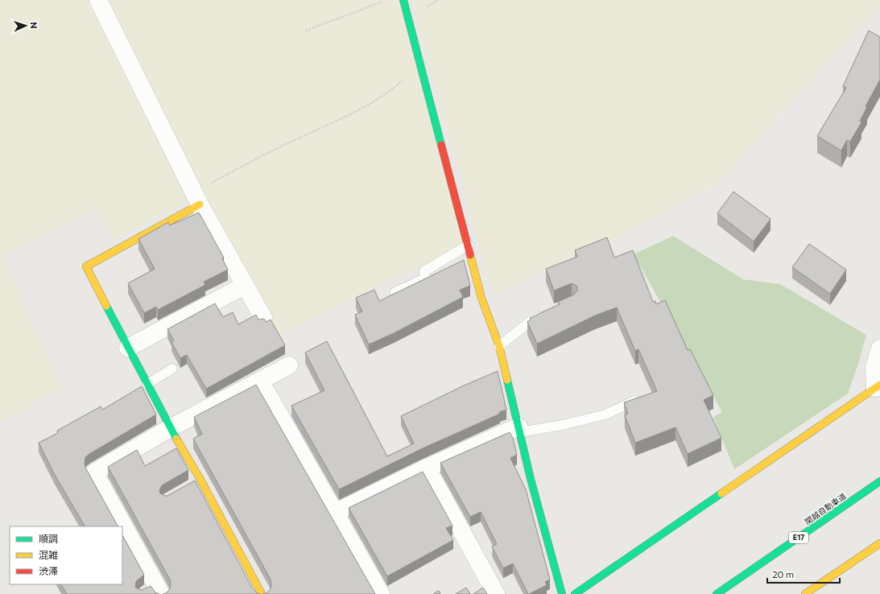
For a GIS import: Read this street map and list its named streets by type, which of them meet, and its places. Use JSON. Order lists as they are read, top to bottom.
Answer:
{
  "streets": {
    "main road": ["関越自動車道", "E17"]
  },
  "legend": ["順調", "混雑", "渋滞"],
  "scale_bar": "20 m",
  "north": "right"
}
